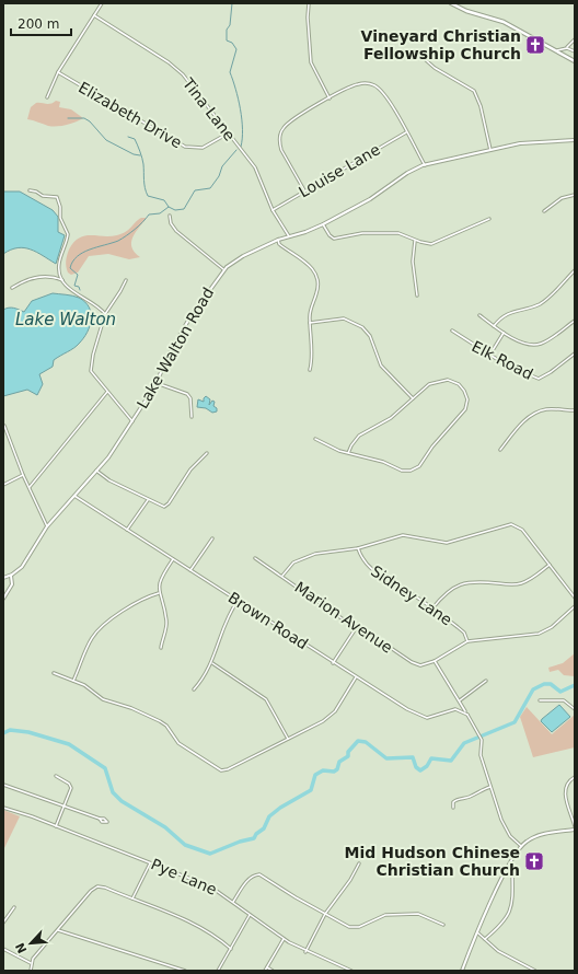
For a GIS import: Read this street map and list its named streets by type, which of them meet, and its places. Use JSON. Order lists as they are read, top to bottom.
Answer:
{
  "streets": {
    "street": [
      "Tina Lane",
      "Elizabeth Drive",
      "Louise Lane",
      "Lake Walton Road",
      "Elk Road",
      "Sidney Lane",
      "Marion Avenue",
      "Brown Road",
      "Pye Lane"
    ]
  },
  "crossings": [
    ["Tina Lane", "Elizabeth Drive"],
    ["Tina Lane", "Louise Lane"],
    ["Tina Lane", "Lake Walton Road"],
    ["Lake Walton Road", "Brown Road"]
  ],
  "water": ["Lake Walton"],
  "places": {
    "church": ["Vineyard Christian Fellowship Church", "Mid Hudson Chinese Christian Church"]
  },
  "scale_bar": "200 m",
  "north": "bottom left"
}
